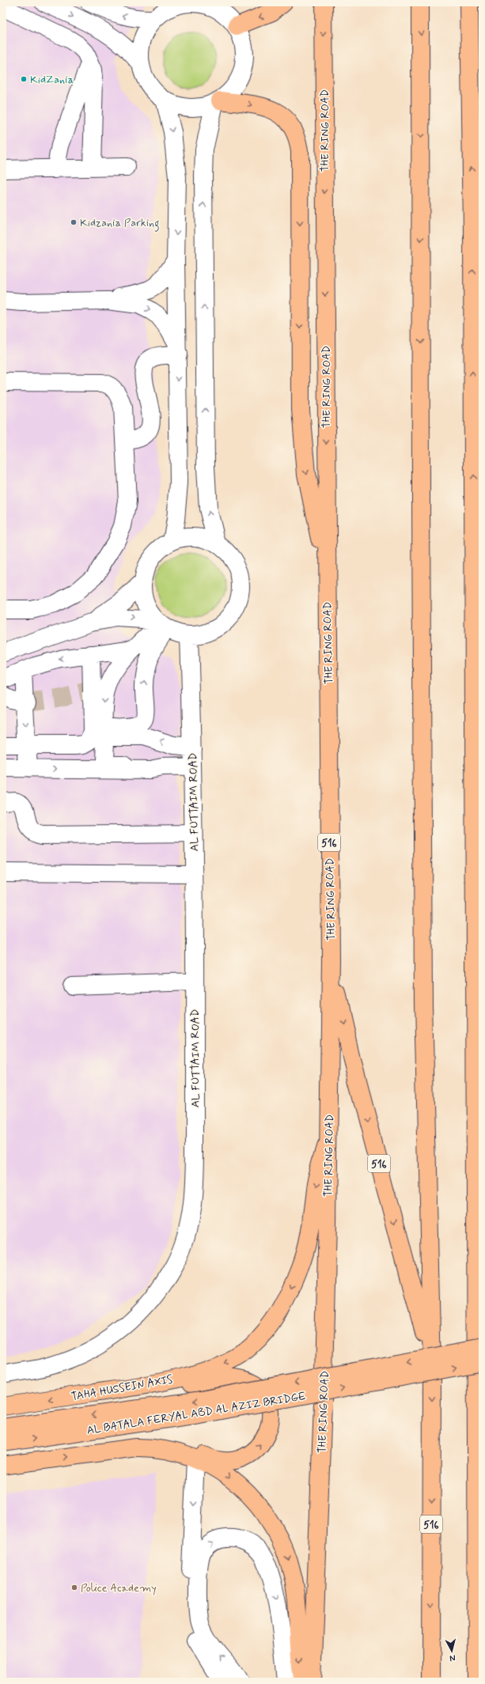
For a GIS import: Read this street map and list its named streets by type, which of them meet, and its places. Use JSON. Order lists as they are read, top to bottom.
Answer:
{
  "streets": {
    "main road": [
      "THE RING ROAD",
      "516",
      "TAHA HUSSEIN AXIS",
      "AL BATALA FERYAL ABD AL AZIZ BRIDGE"
    ],
    "street": ["AL FUTTAIM ROAD"]
  },
  "crossings": [
    ["THE RING ROAD", "516"],
    ["THE RING ROAD", "TAHA HUSSEIN AXIS"]
  ],
  "one_way": ["TAHA HUSSEIN AXIS"],
  "places": ["KidZania", "Kidzania Parking", "Police Academy"],
  "north": "bottom"
}
